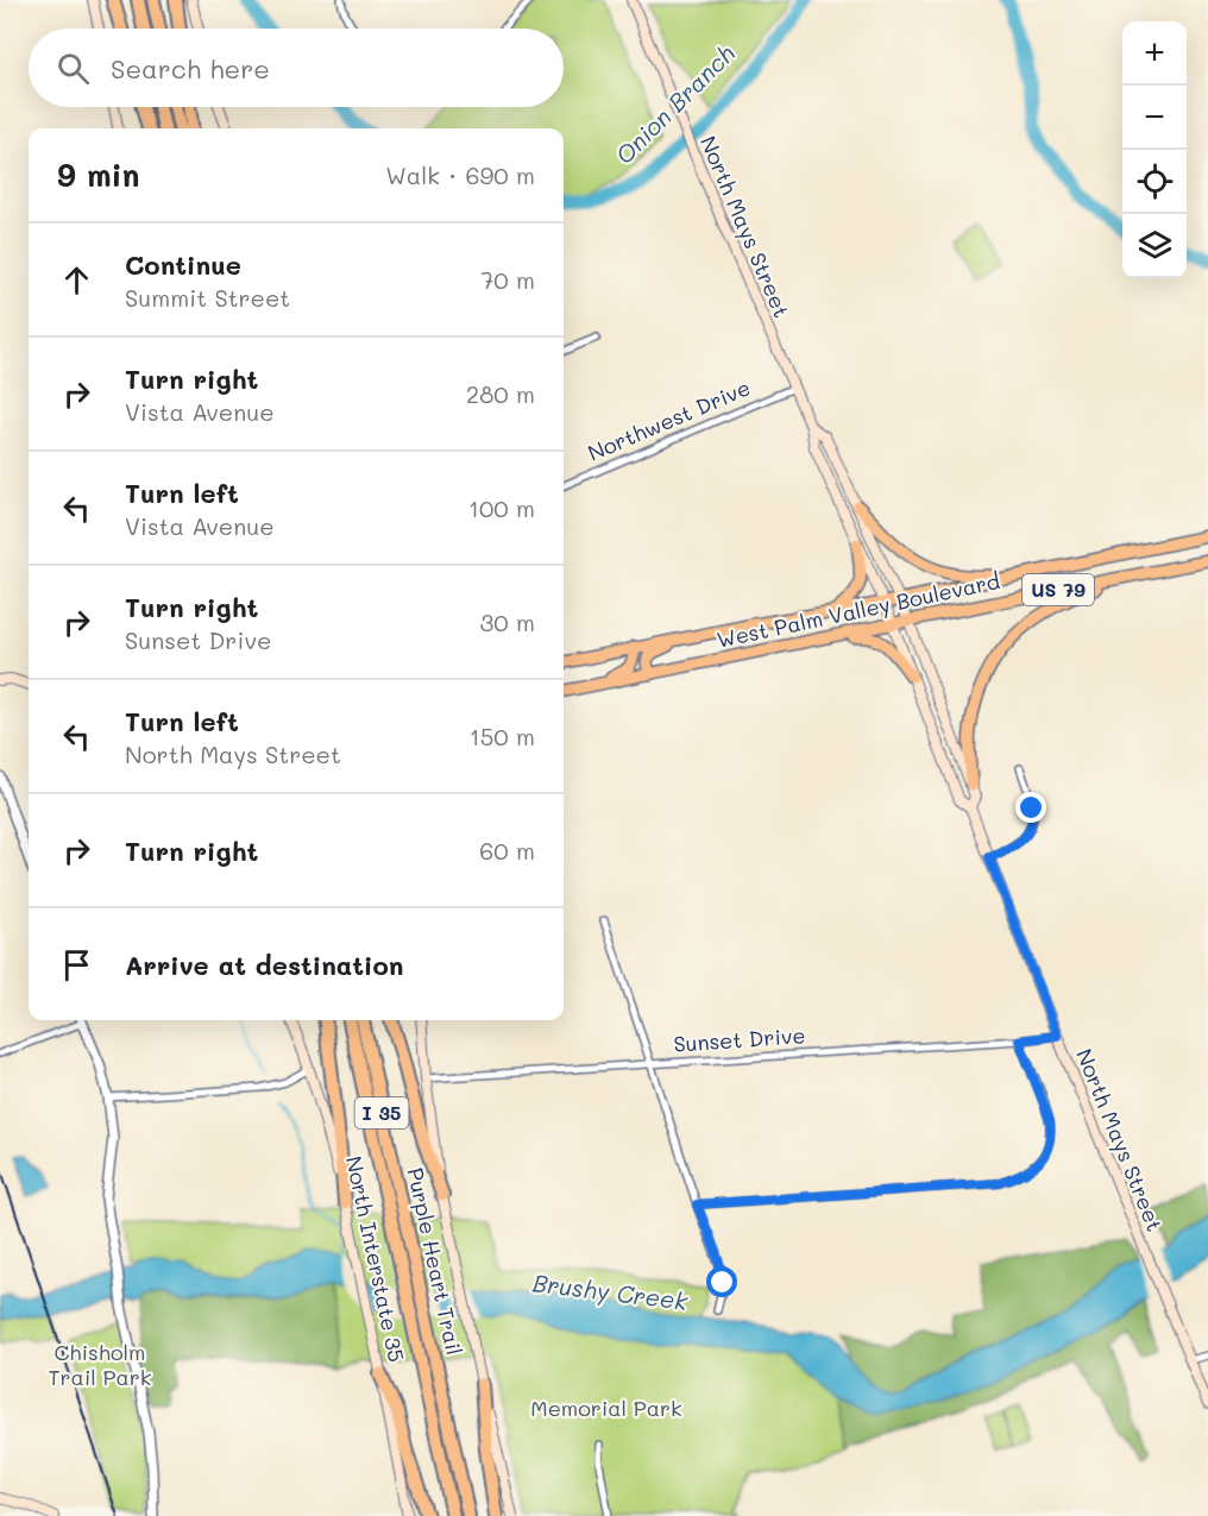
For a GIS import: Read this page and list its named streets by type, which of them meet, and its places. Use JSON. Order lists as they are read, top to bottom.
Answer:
{
  "streets": {
    "highway": [
      "US 79",
      "West Palm Valley Boulevard",
      "I 35",
      "Purple Heart Trail"
    ],
    "main road": ["North Mays Street", "North Interstate 35"],
    "street": ["Northwest Drive", "Sunset Drive"]
  },
  "crossings": [
    ["North Mays Street", "Northwest Drive"],
    ["North Mays Street", "West Palm Valley Boulevard"],
    ["North Mays Street", "Sunset Drive"],
    ["US 79", "West Palm Valley Boulevard"]
  ],
  "water": ["Onion Branch", "Brushy Creek"],
  "parks": ["Chisholm Trail Park", "Memorial Park"],
  "page": {
    "map_buttons": ["+", "−"],
    "search": "Search here",
    "heading": ["9 min", "Walk · 690 m"],
    "list": [
      ["Continue", "Summit Street", "70 m"],
      ["Turn right", "Vista Avenue", "280 m"],
      ["Turn left", "Vista Avenue", "100 m"],
      ["Turn right", "Sunset Drive", "30 m"],
      ["Turn left", "North Mays Street", "150 m"],
      ["Turn right", "60 m"],
      "Arrive at destination"
    ]
  }
}
